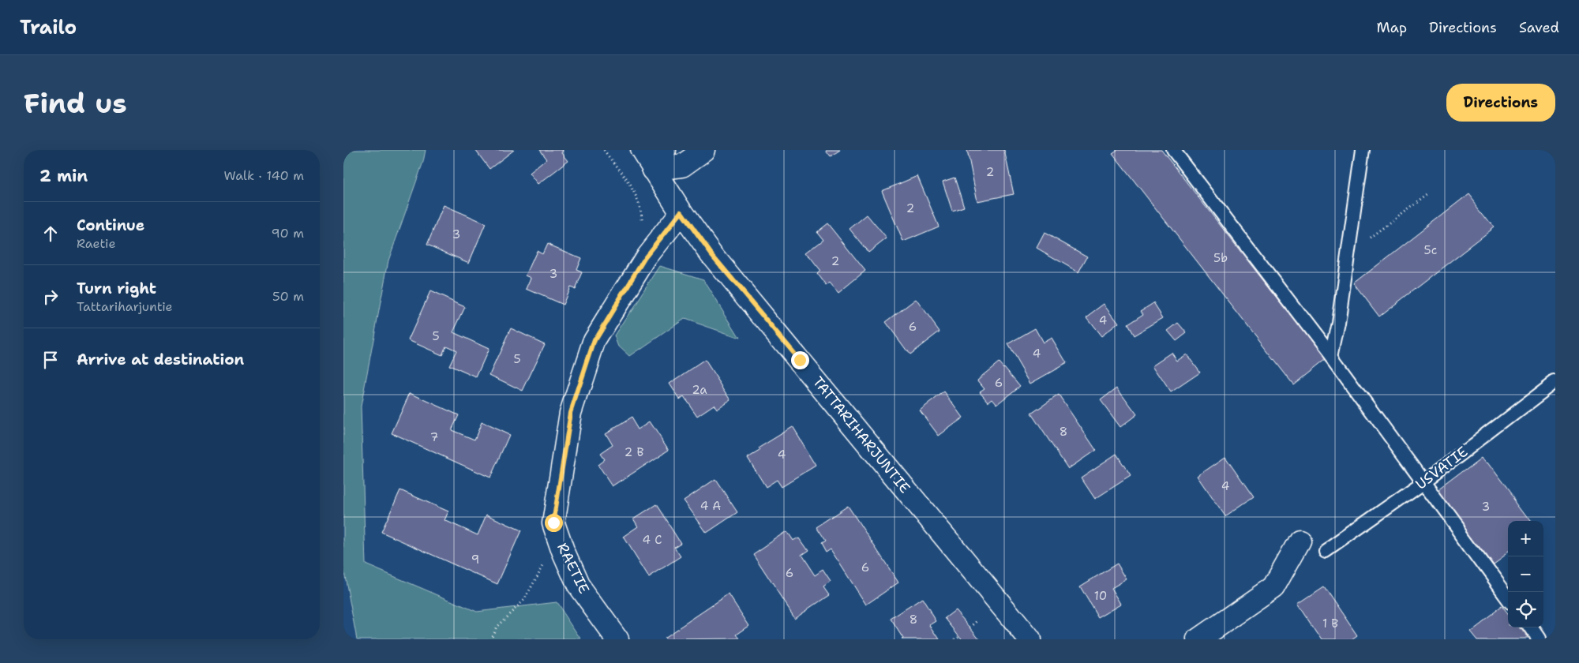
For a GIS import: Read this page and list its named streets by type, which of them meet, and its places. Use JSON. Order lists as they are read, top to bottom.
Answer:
{
  "streets": {
    "street": ["TATTARIHARJUNTIE", "RAETIE"],
    "lane": ["USVATIE"]
  },
  "crossings": [
    ["TATTARIHARJUNTIE", "RAETIE"]
  ],
  "house_numbers": [
    "2",
    "2",
    "3",
    "5c",
    "5b",
    "2",
    "3",
    "4",
    "6",
    "5",
    "4",
    "5",
    "6",
    "2a",
    "8",
    "7",
    "2 B",
    "4",
    "4",
    "4 A",
    "3",
    "4 C",
    "9",
    "6",
    "6",
    "10",
    "8",
    "1 B"
  ],
  "page": {
    "header": "Trailo",
    "nav": ["Map", "Directions", "Saved"],
    "buttons": "Directions",
    "title": "Find us",
    "heading": ["2 min", "Walk · 140 m"],
    "list": [
      ["Continue", "Raetie", "90 m"],
      ["Turn right", "Tattariharjuntie", "50 m"],
      "Arrive at destination"
    ],
    "map_buttons": ["+", "−"]
  }
}
